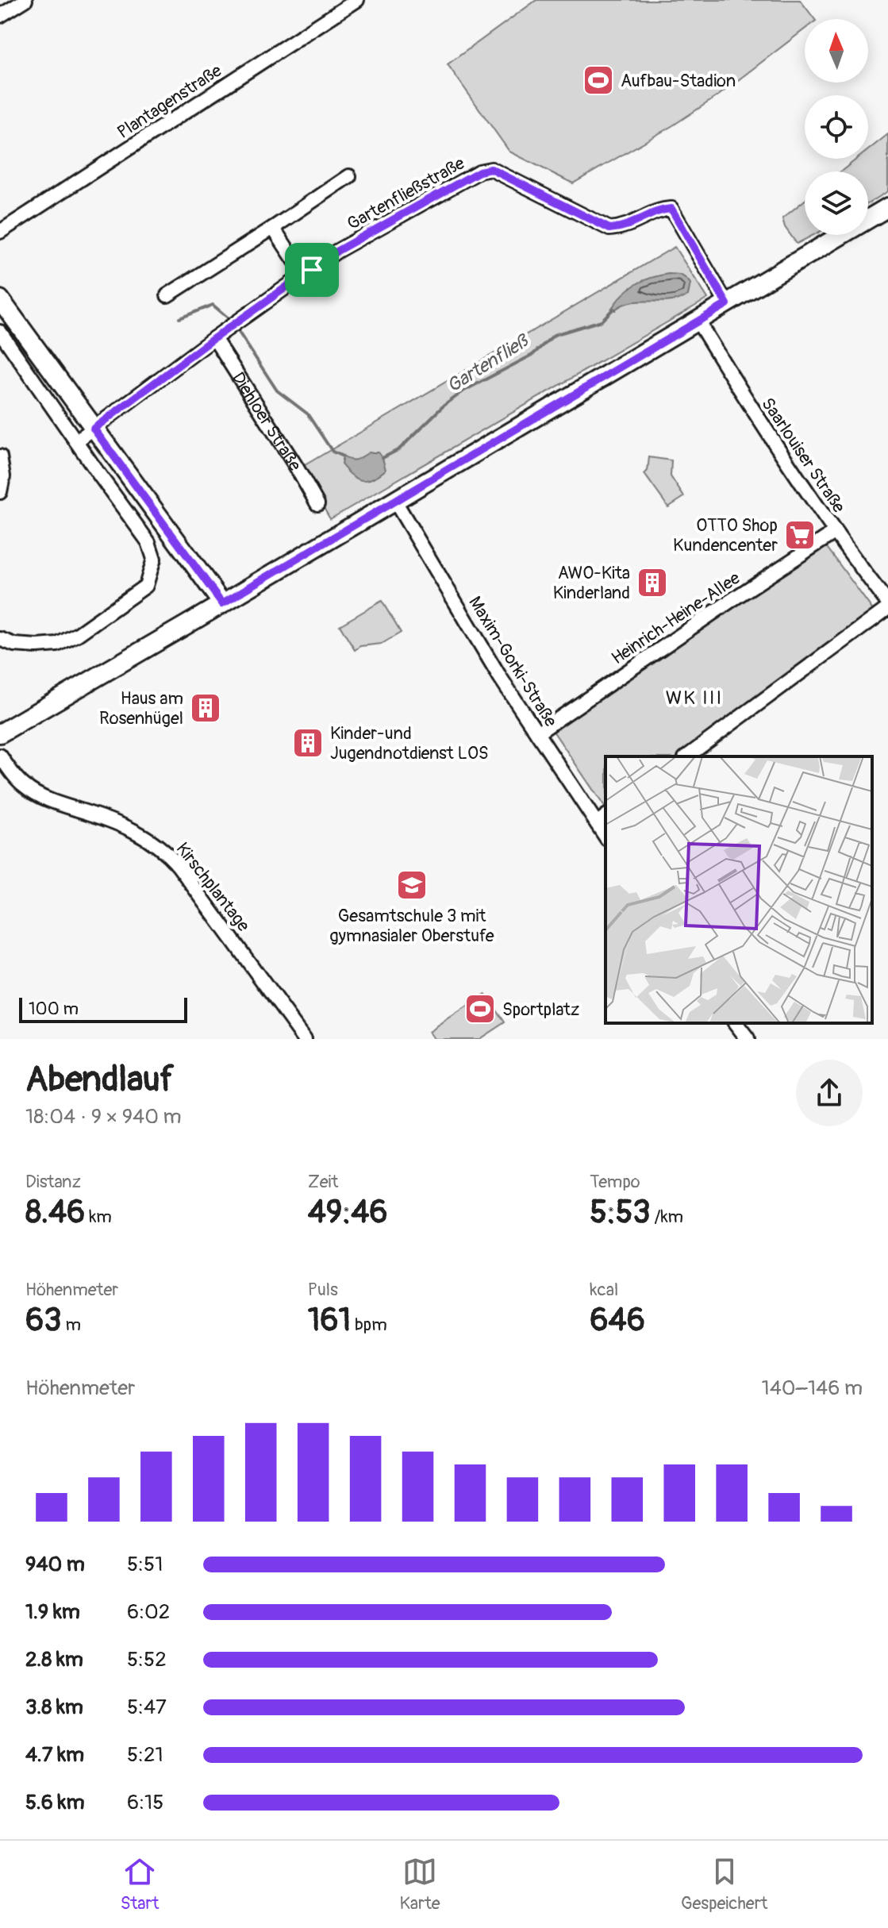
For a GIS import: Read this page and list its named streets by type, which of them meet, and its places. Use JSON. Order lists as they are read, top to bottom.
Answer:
{
  "streets": {
    "street": [
      "Plantagenstraße",
      "Gartenfließstraße",
      "Diehloer Straße",
      "Saarlouiser Straße",
      "Heinrich-Heine-Allee",
      "Maxim-Gorki-Straße",
      "Kirschplantage"
    ]
  },
  "crossings": [
    ["Gartenfließstraße", "Diehloer Straße"],
    ["Saarlouiser Straße", "Heinrich-Heine-Allee"],
    ["Heinrich-Heine-Allee", "Maxim-Gorki-Straße"]
  ],
  "districts": ["WK III"],
  "water": ["Gartenfließ"],
  "places": {
    "sports": ["Aufbau-Stadion", "Sportplatz"],
    "supermarket": ["OTTO Shop Kundencenter"],
    "building": ["AWO-Kita Kinderland", "Haus am Rosenhügel", "Kinder-und Jugendnotdienst LOS"],
    "school or university": ["Gesamtschule 3 mit gymnasialer Oberstufe"]
  },
  "scale_bar": "100 m",
  "north": "top",
  "page": {
    "scale": "100 m",
    "heading": ["Abendlauf", "18:04 · 9 × 940 m"],
    "stats": [
      ["Distanz", "8.46 km"],
      ["Zeit", "49:46"],
      ["Tempo", "5:53 /km"],
      ["Höhenmeter", "63 m"],
      ["Puls", "161 bpm"],
      ["kcal", "646"]
    ],
    "chart": ["Höhenmeter", "140–146 m"],
    "list": [
      {
        "name": "940 m",
        "note": "5:51"
      },
      {
        "name": "1.9 km",
        "note": "6:02"
      },
      {
        "name": "2.8 km",
        "note": "5:52"
      },
      {
        "name": "3.8 km",
        "note": "5:47"
      },
      {
        "name": "4.7 km",
        "note": "5:21"
      },
      {
        "name": "5.6 km",
        "note": "6:15"
      }
    ],
    "tabs": ["Start", "Karte", "Gespeichert"]
  }
}
